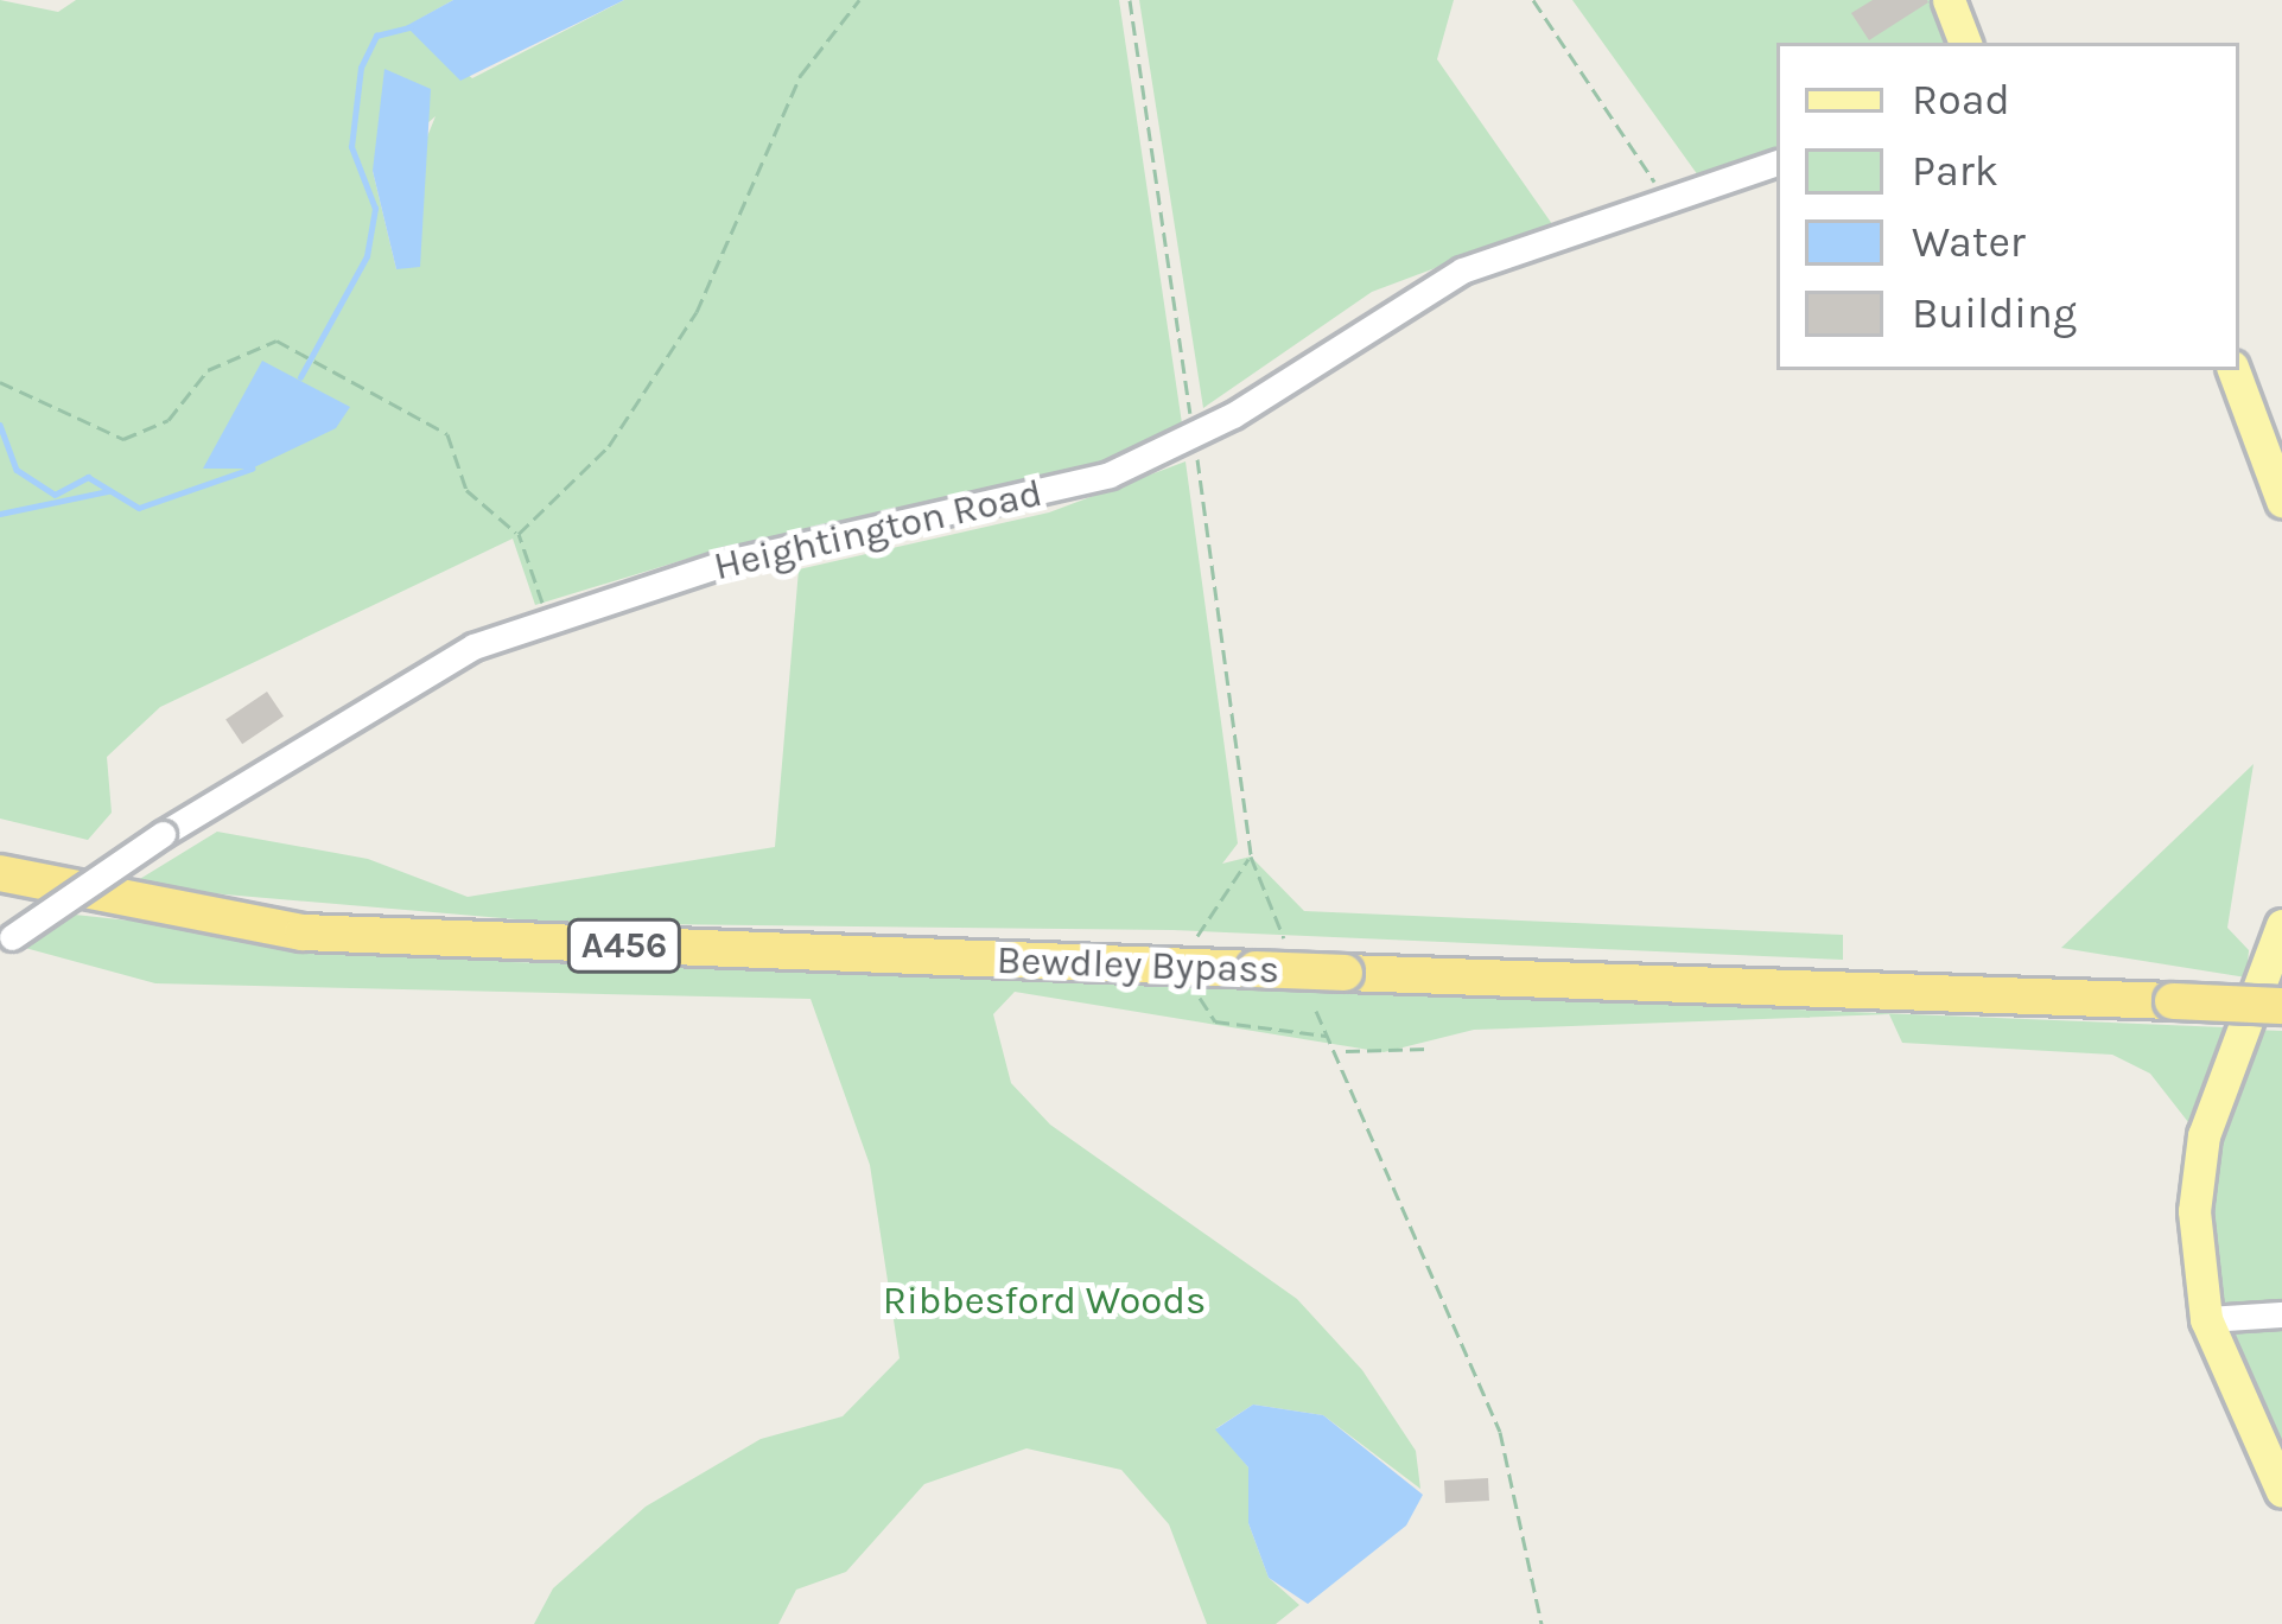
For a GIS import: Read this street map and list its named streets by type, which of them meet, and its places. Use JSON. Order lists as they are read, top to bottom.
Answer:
{
  "streets": {
    "highway": ["A456", "Bewdley Bypass"],
    "street": ["Heightington Road"]
  },
  "parks": ["Ribbesford Woods"],
  "legend": [
    "Road",
    "Park",
    "Water",
    "Building"
  ]
}
